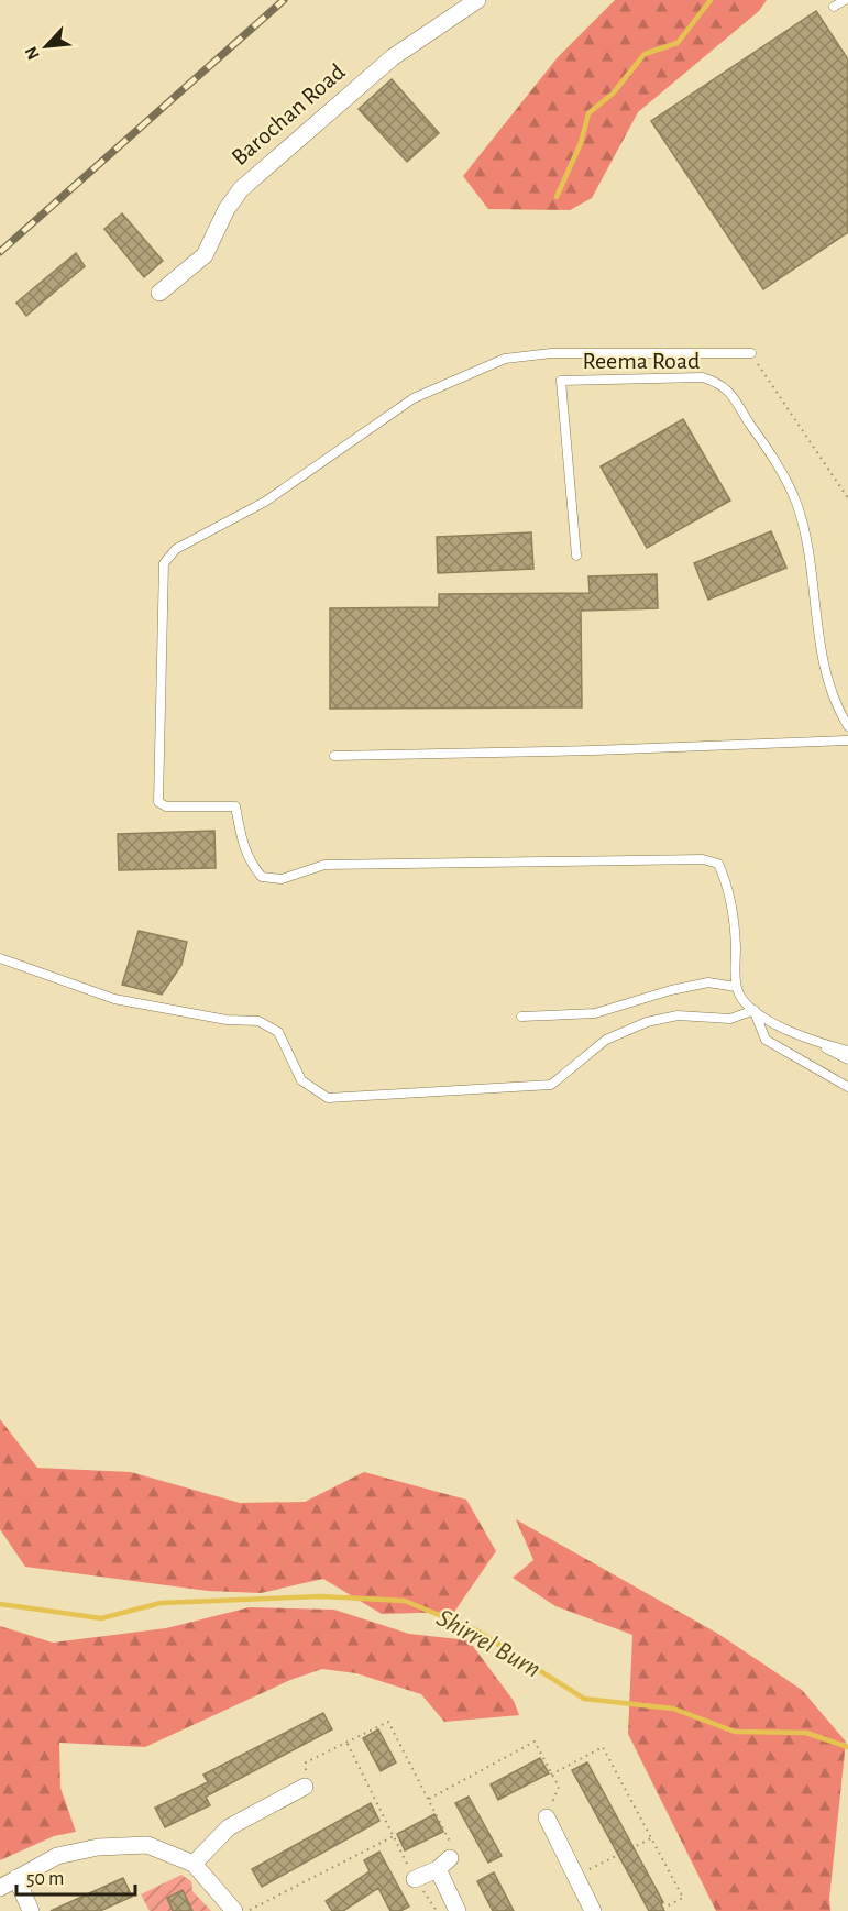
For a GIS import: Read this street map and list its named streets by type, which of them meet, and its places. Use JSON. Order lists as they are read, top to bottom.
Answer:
{
  "streets": {
    "street": ["Barochan Road"],
    "lane": ["Reema Road"]
  },
  "water": ["Shirrel Burn"],
  "scale_bar": "50 m",
  "north": "bottom left"
}
